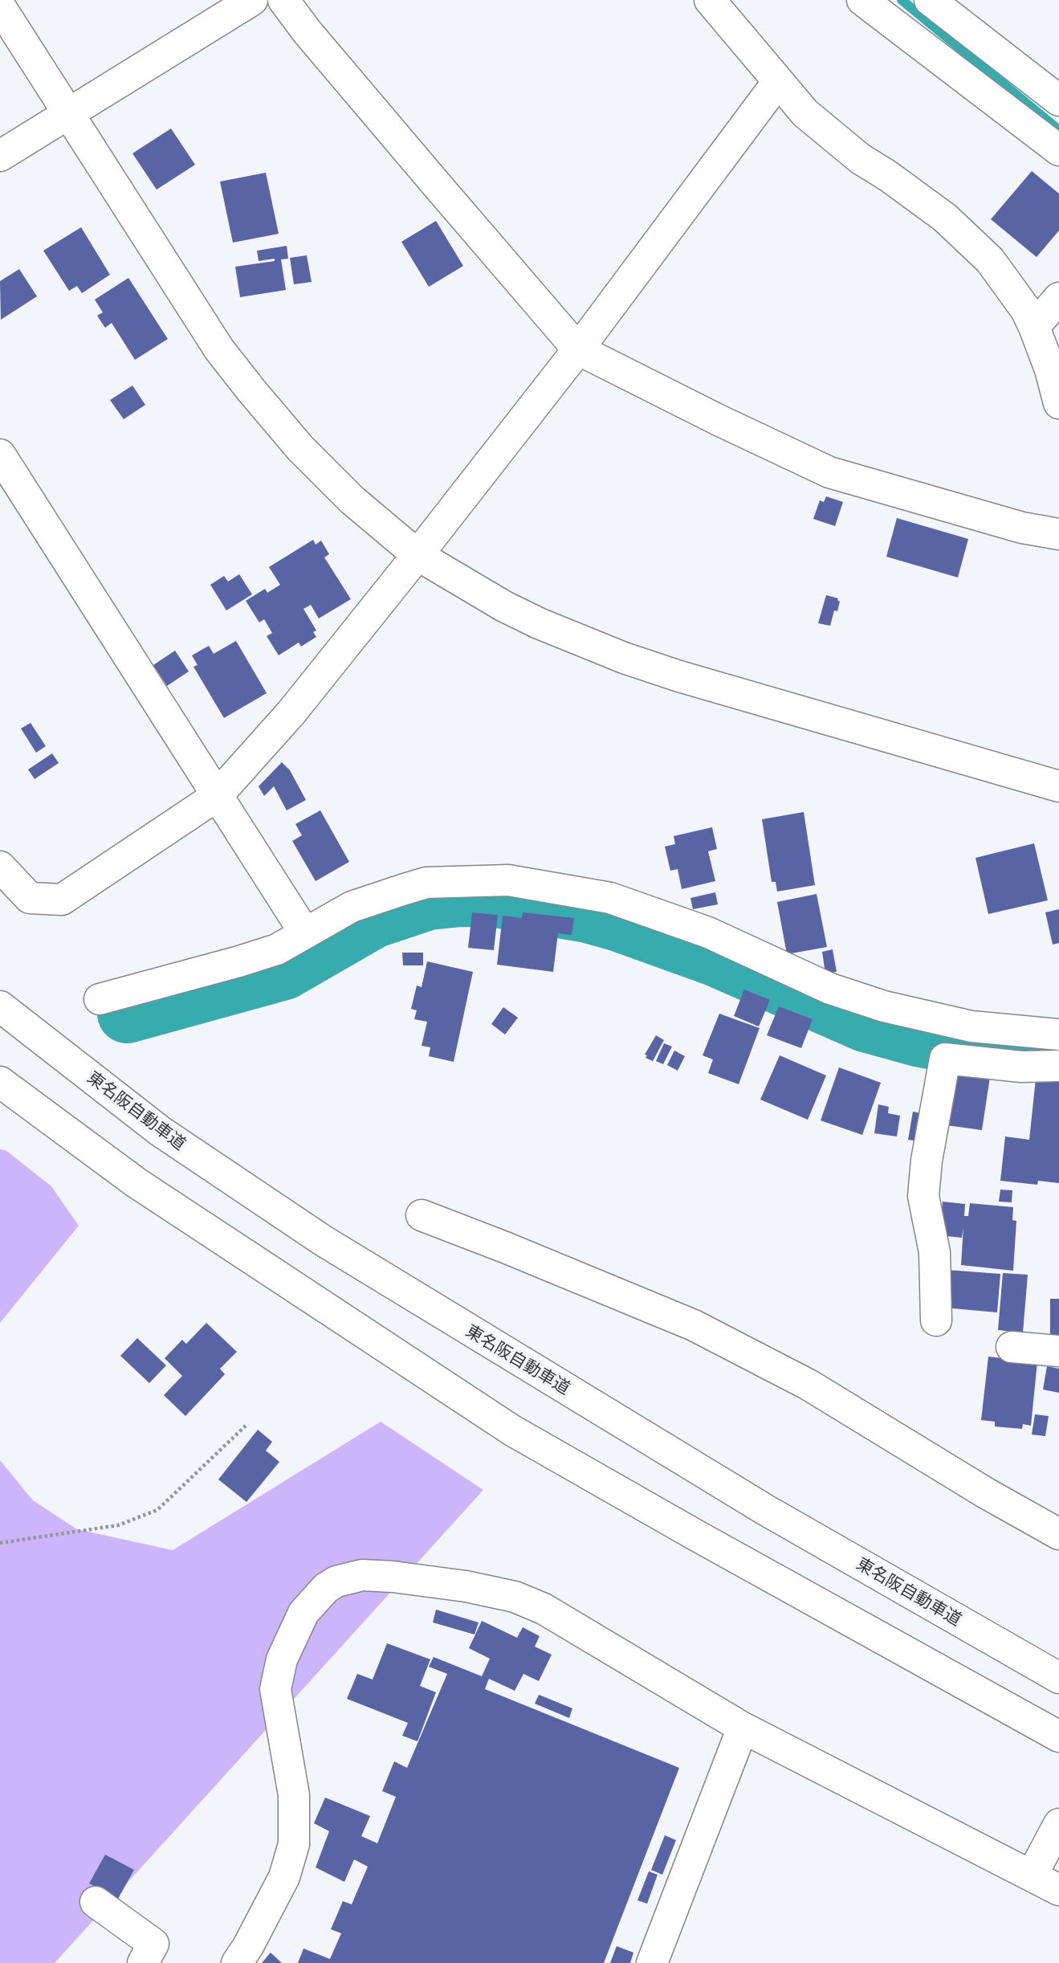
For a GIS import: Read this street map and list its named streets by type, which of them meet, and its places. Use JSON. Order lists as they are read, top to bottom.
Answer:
{
  "streets": {
    "main road": ["東名阪自動車道"]
  }
}
